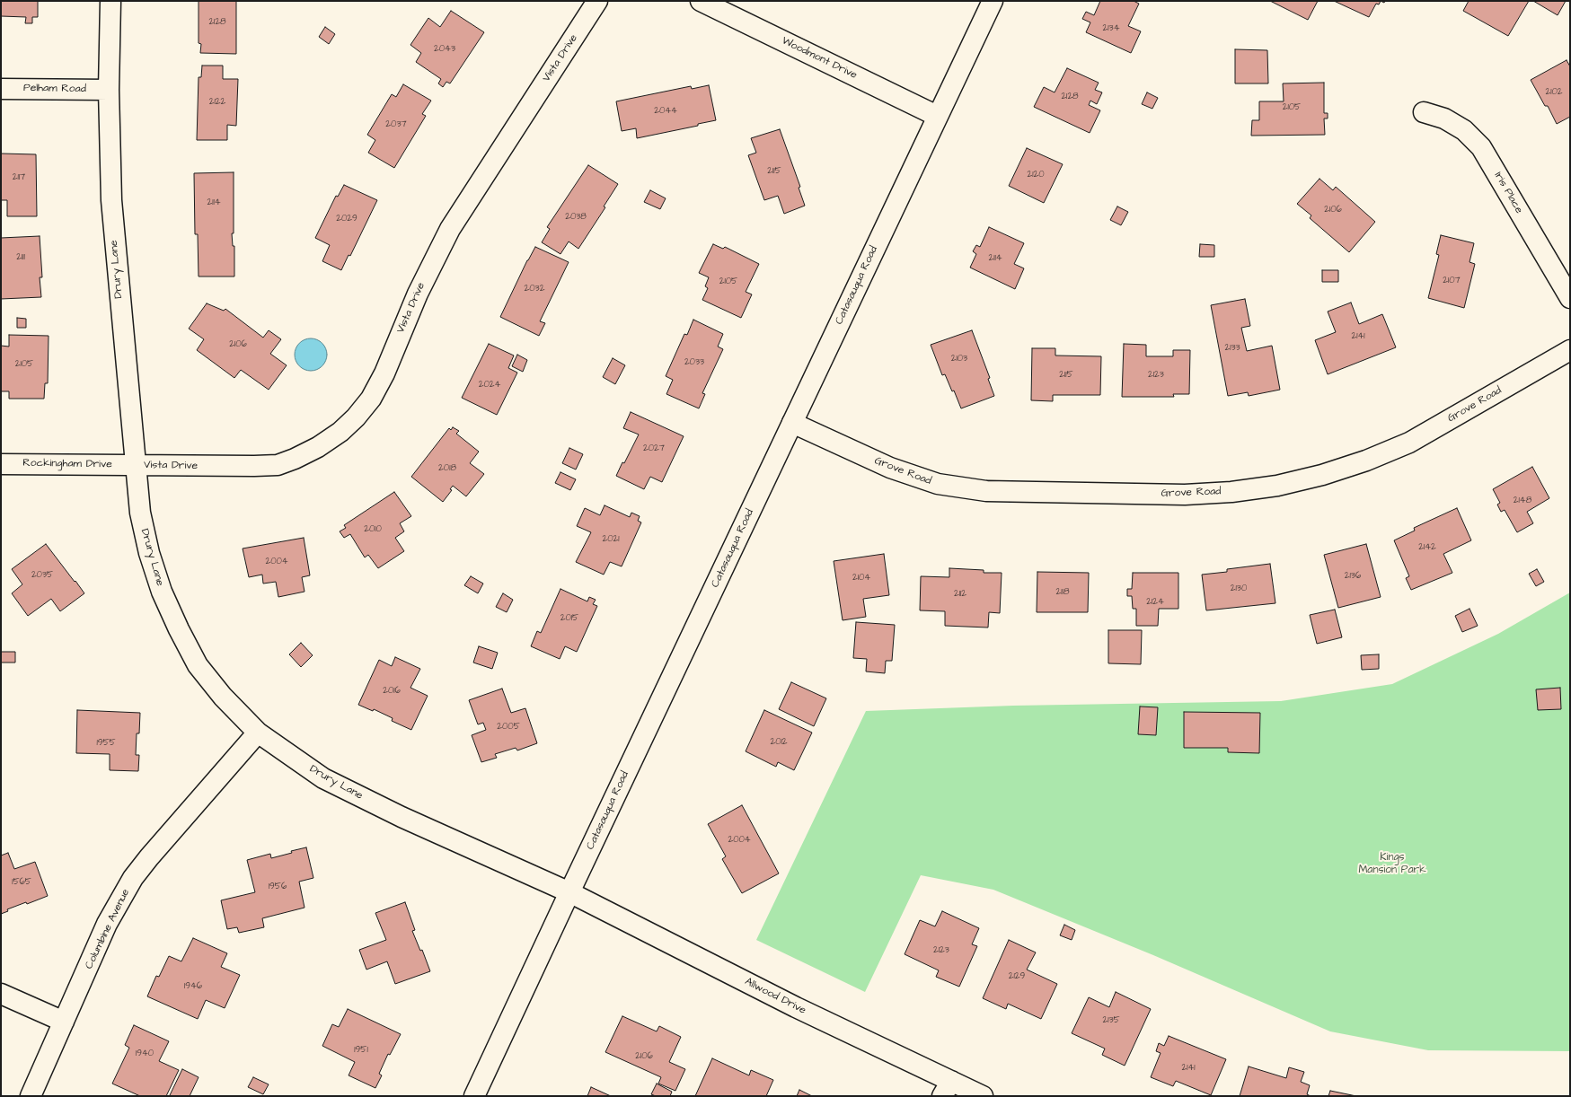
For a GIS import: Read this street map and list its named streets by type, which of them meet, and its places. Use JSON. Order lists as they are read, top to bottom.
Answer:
{
  "streets": {
    "street": [
      "Vista Drive",
      "Woodmont Drive",
      "Pelham Road",
      "Iris Place",
      "Drury Lane",
      "Catasauqua Road",
      "Grove Road",
      "Rockingham Drive",
      "Columbine Avenue",
      "Allwood Drive"
    ]
  },
  "crossings": [
    ["Vista Drive", "Drury Lane"],
    ["Vista Drive", "Rockingham Drive"],
    ["Woodmont Drive", "Catasauqua Road"],
    ["Pelham Road", "Drury Lane"],
    ["Drury Lane", "Catasauqua Road"],
    ["Drury Lane", "Rockingham Drive"],
    ["Drury Lane", "Columbine Avenue"],
    ["Drury Lane", "Allwood Drive"],
    ["Catasauqua Road", "Grove Road"],
    ["Catasauqua Road", "Allwood Drive"]
  ],
  "parks": ["Kings Mansion Park"],
  "house_numbers": [
    "2128",
    "2134",
    "2043",
    "2102",
    "2128",
    "2122",
    "2105",
    "2044",
    "2037",
    "2115",
    "2120",
    "2117",
    "2114",
    "2106",
    "2038",
    "2029",
    "2111",
    "2114",
    "2107",
    "2105",
    "2032",
    "2141",
    "2106",
    "2133",
    "2103",
    "2033",
    "2105",
    "2115",
    "2123",
    "2024",
    "2027",
    "2018",
    "2148",
    "2010",
    "2021",
    "2142",
    "2004",
    "2035",
    "2136",
    "2104",
    "2130",
    "2118",
    "2112",
    "2124",
    "2015",
    "2016",
    "2005",
    "2012",
    "1955",
    "2004",
    "1565",
    "1956",
    "2123",
    "2129",
    "1946",
    "2135",
    "1951",
    "1940",
    "2106",
    "2141"
  ]
}
